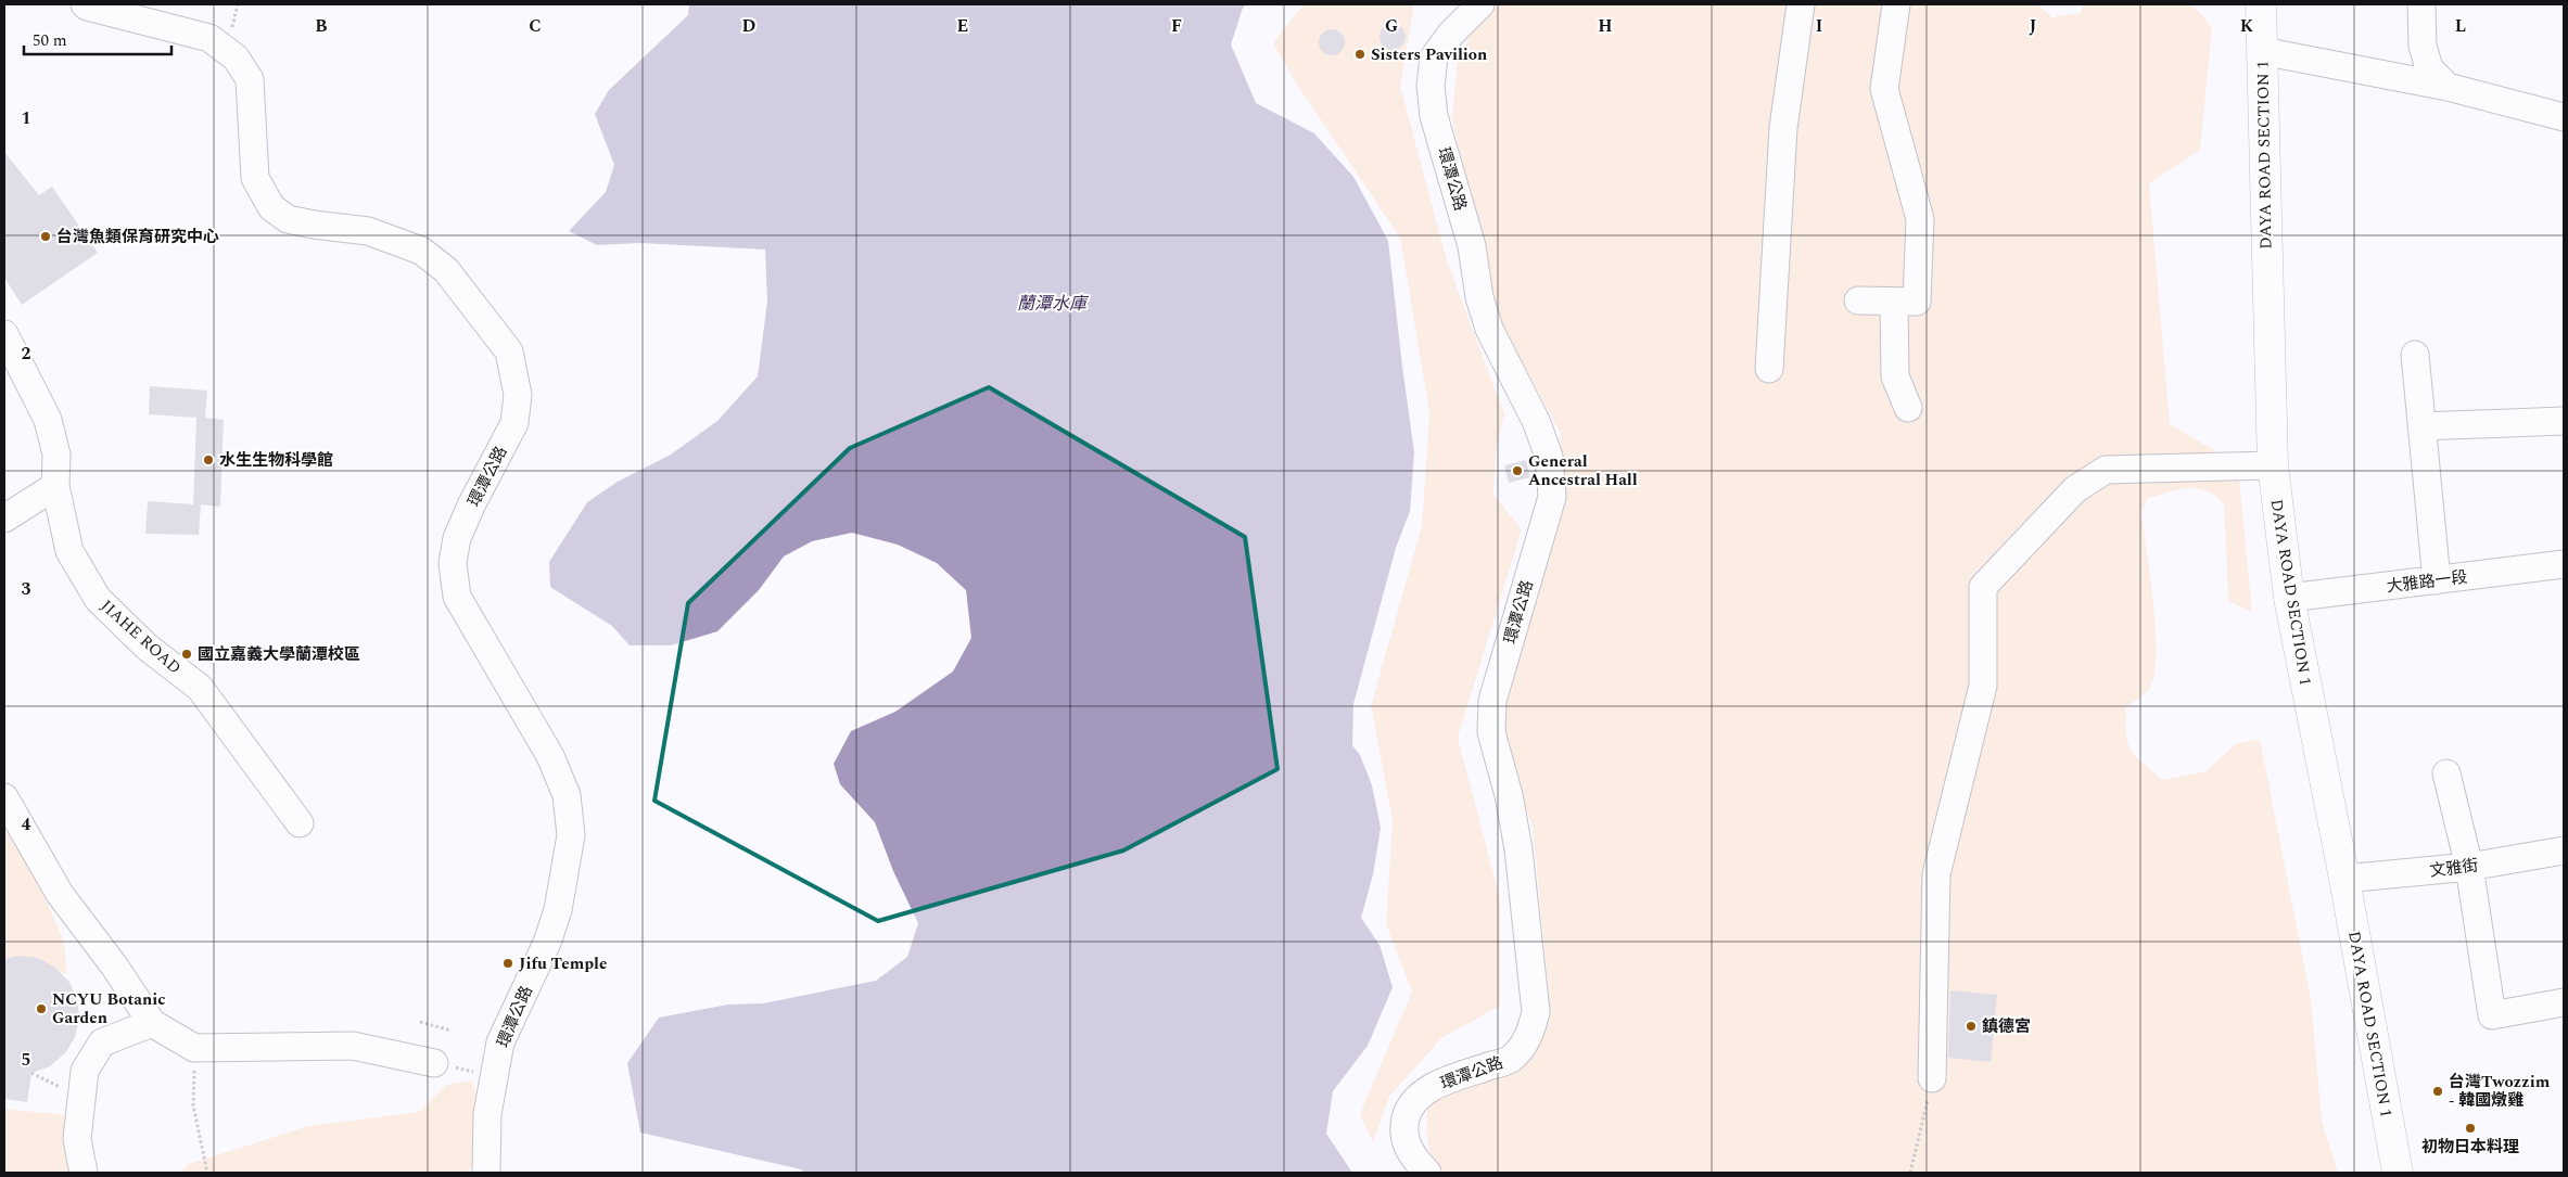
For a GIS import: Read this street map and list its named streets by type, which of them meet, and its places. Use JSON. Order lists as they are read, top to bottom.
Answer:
{
  "streets": {
    "main road": ["DAYA ROAD SECTION 1"],
    "street": [
      "環潭公路",
      "大雅路一段",
      "JIAHE ROAD",
      "文雅街"
    ]
  },
  "crossings": [
    ["DAYA ROAD SECTION 1", "大雅路一段"],
    ["DAYA ROAD SECTION 1", "文雅街"]
  ],
  "water": ["蘭潭水庫"],
  "places": [
    "Sisters Pavilion",
    "台灣魚類保育研究中心",
    "水生生物科學館",
    "General Ancestral Hall",
    "國立嘉義大學蘭潭校區",
    "Jifu Temple",
    "NCYU Botanic Garden",
    "鎮德宮",
    "台灣Twozzim - 韓國燉雞",
    "初物日本料理"
  ],
  "scale_bar": "50 m",
  "grid": {
    "columns": [
      "B",
      "C",
      "D",
      "E",
      "F",
      "G",
      "H",
      "I",
      "J",
      "K",
      "L"
    ],
    "rows": [
      "1",
      "2",
      "3",
      "4",
      "5"
    ]
  }
}
